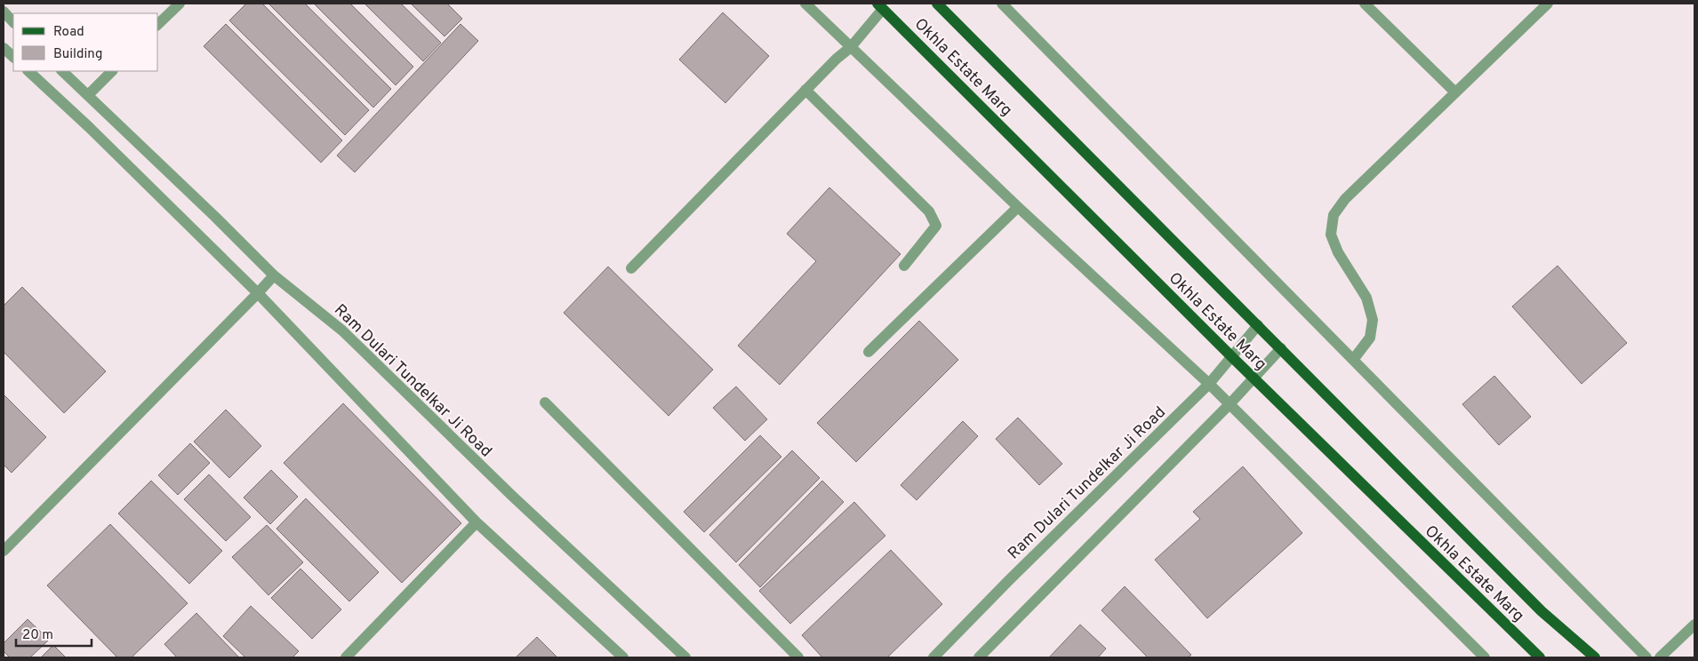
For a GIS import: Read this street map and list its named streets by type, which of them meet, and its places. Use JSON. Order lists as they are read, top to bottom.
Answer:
{
  "streets": {
    "main road": ["Okhla Estate Marg"],
    "street": ["Ram Dulari Tundelkar Ji Road"]
  },
  "crossings": [
    ["Okhla Estate Marg", "Ram Dulari Tundelkar Ji Road"]
  ],
  "legend": ["Road", "Building"],
  "scale_bar": "20 m"
}
